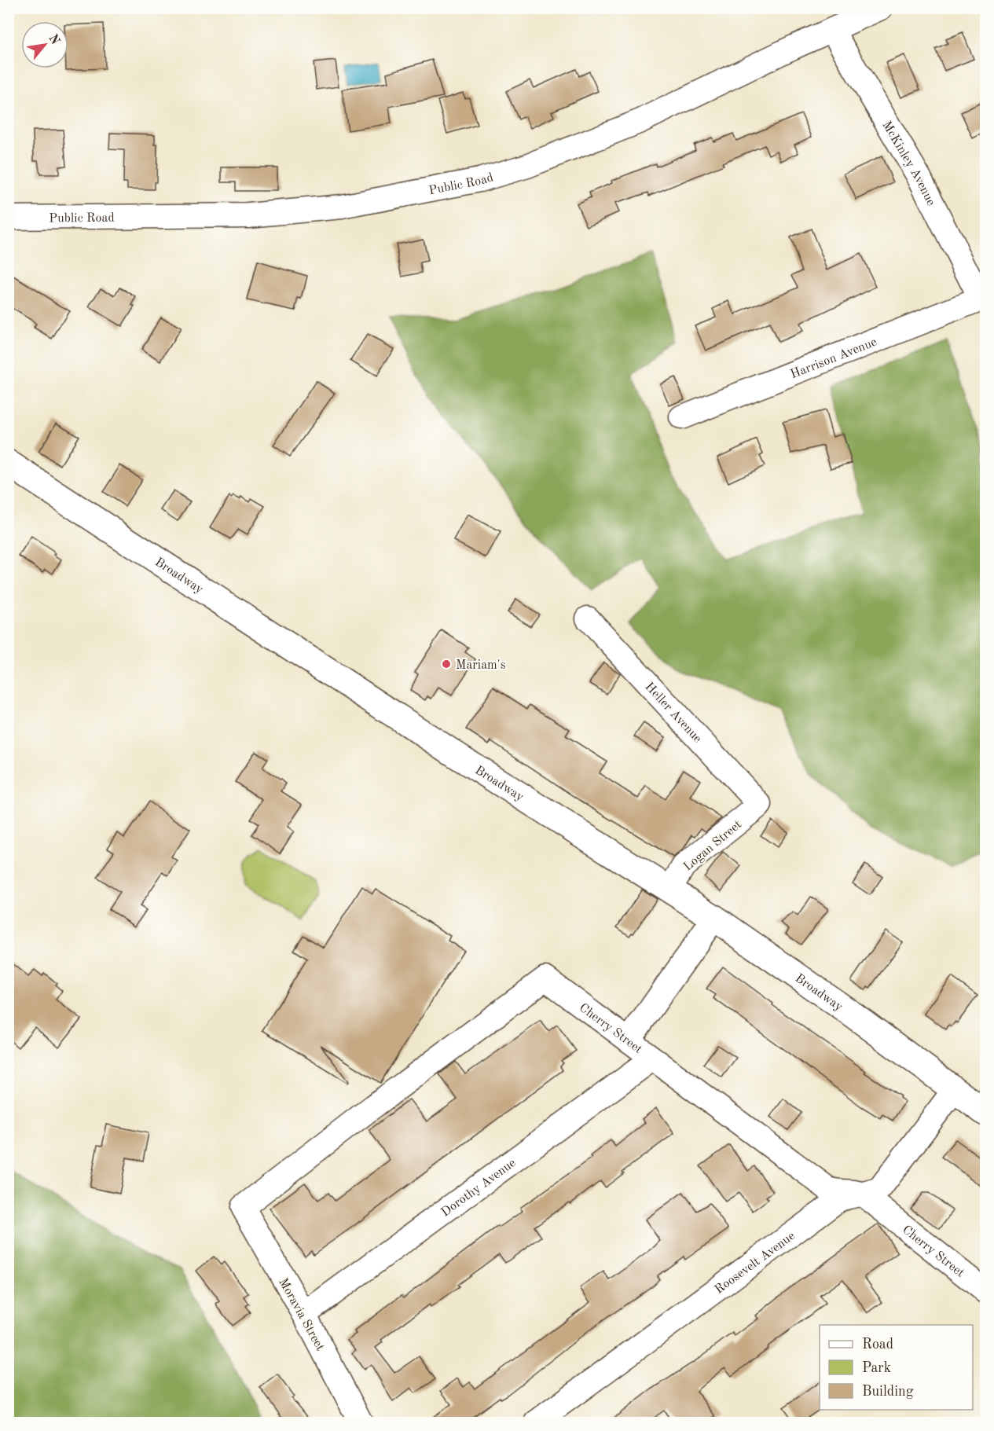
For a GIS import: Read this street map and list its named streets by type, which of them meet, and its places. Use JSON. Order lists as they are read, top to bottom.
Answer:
{
  "streets": {
    "main road": ["Broadway"],
    "street": [
      "McKinley Avenue",
      "Public Road",
      "Harrison Avenue",
      "Heller Avenue",
      "Logan Street",
      "Cherry Street",
      "Dorothy Avenue",
      "Roosevelt Avenue",
      "Moravia Street"
    ]
  },
  "crossings": [
    ["McKinley Avenue", "Public Road"],
    ["McKinley Avenue", "Harrison Avenue"],
    ["Broadway", "Logan Street"],
    ["Broadway", "Roosevelt Avenue"],
    ["Heller Avenue", "Logan Street"],
    ["Cherry Street", "Dorothy Avenue"],
    ["Cherry Street", "Roosevelt Avenue"],
    ["Cherry Street", "Moravia Street"],
    ["Dorothy Avenue", "Moravia Street"]
  ],
  "places": ["Mariam's"],
  "legend": ["Road", "Park", "Building"],
  "north": "top right"
}
